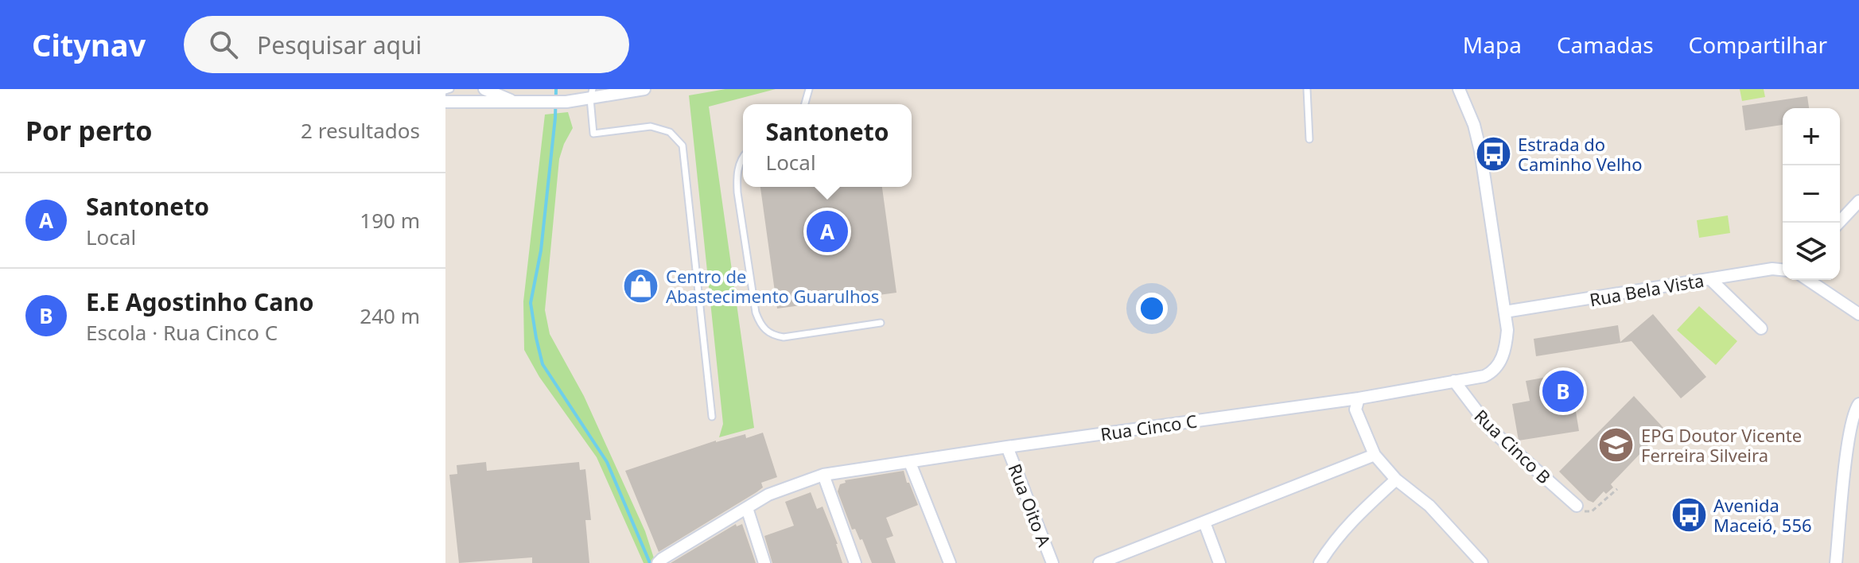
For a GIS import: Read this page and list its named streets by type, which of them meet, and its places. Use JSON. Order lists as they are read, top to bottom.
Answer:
{
  "streets": {
    "street": [
      "Rua Bela Vista",
      "Rua Cinco C",
      "Rua Cinco B",
      "Rua Oito A"
    ]
  },
  "crossings": [
    ["Rua Bela Vista", "Rua Cinco C"],
    ["Rua Cinco C", "Rua Cinco B"],
    ["Rua Cinco C", "Rua Oito A"]
  ],
  "places": {
    "bus stop": ["Estrada do Caminho Velho", "Avenida Maceió, 556"],
    "shop": ["Centro de Abastecimento Guarulhos"],
    "school or university": ["EPG Doutor Vicente Ferreira Silveira"]
  },
  "page": {
    "header": "Citynav",
    "search": "Pesquisar aqui",
    "nav": ["Mapa", "Camadas", "Compartilhar"],
    "heading": ["Por perto", "2 resultados"],
    "popup": ["Santoneto", "Local"],
    "map_buttons": ["+", "−"],
    "list": [
      {
        "mark": "A",
        "name": "Santoneto",
        "note": "Local",
        "value": "190 m"
      },
      {
        "mark": "B",
        "name": "E.E Agostinho Cano",
        "note": "Escola · Rua Cinco C",
        "value": "240 m"
      }
    ],
    "pins": ["A", "B"]
  }
}
